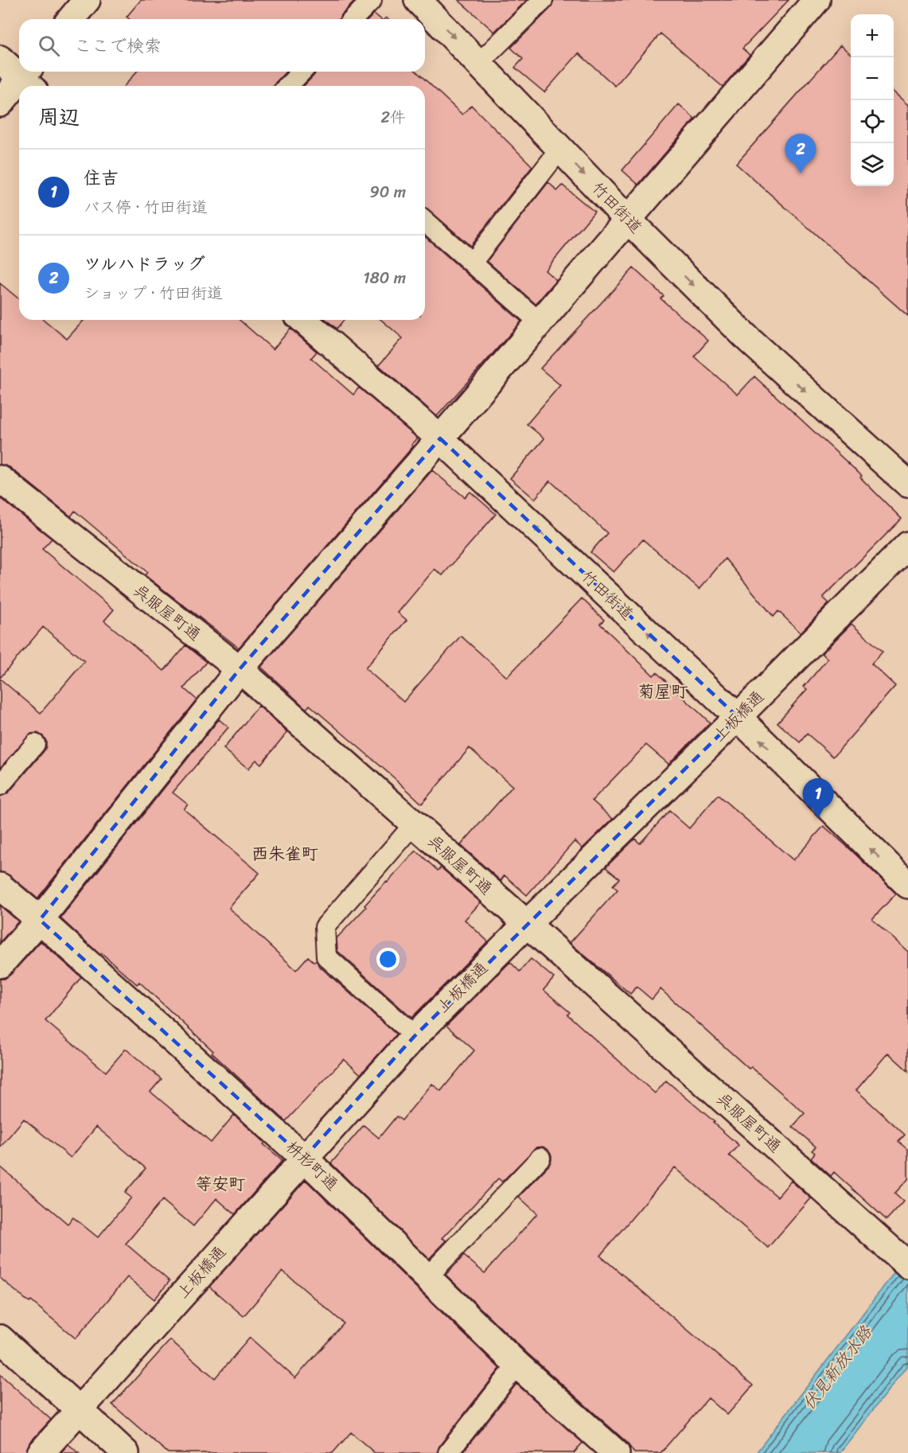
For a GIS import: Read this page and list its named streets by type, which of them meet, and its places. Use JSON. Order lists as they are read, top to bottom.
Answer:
{
  "streets": {
    "street": [
      "竹田街道",
      "呉服屋町通",
      "上板橋通",
      "枡形町通"
    ]
  },
  "crossings": [
    ["竹田街道", "上板橋通"],
    ["呉服屋町通", "上板橋通"],
    ["上板橋通", "枡形町通"]
  ],
  "districts": ["菊屋町", "西朱雀町", "等安町"],
  "water": ["伏見新放水路"],
  "page": {
    "map_buttons": ["+", "−"],
    "search": "ここで検索",
    "heading": ["周辺", "2件"],
    "pins": ["2", "1"],
    "list": [
      {
        "mark": "1",
        "name": "住吉",
        "note": "バス停 · 竹田街道",
        "value": "90 m"
      },
      {
        "mark": "2",
        "name": "ツルハドラッグ",
        "note": "ショップ · 竹田街道",
        "value": "180 m"
      }
    ]
  }
}
